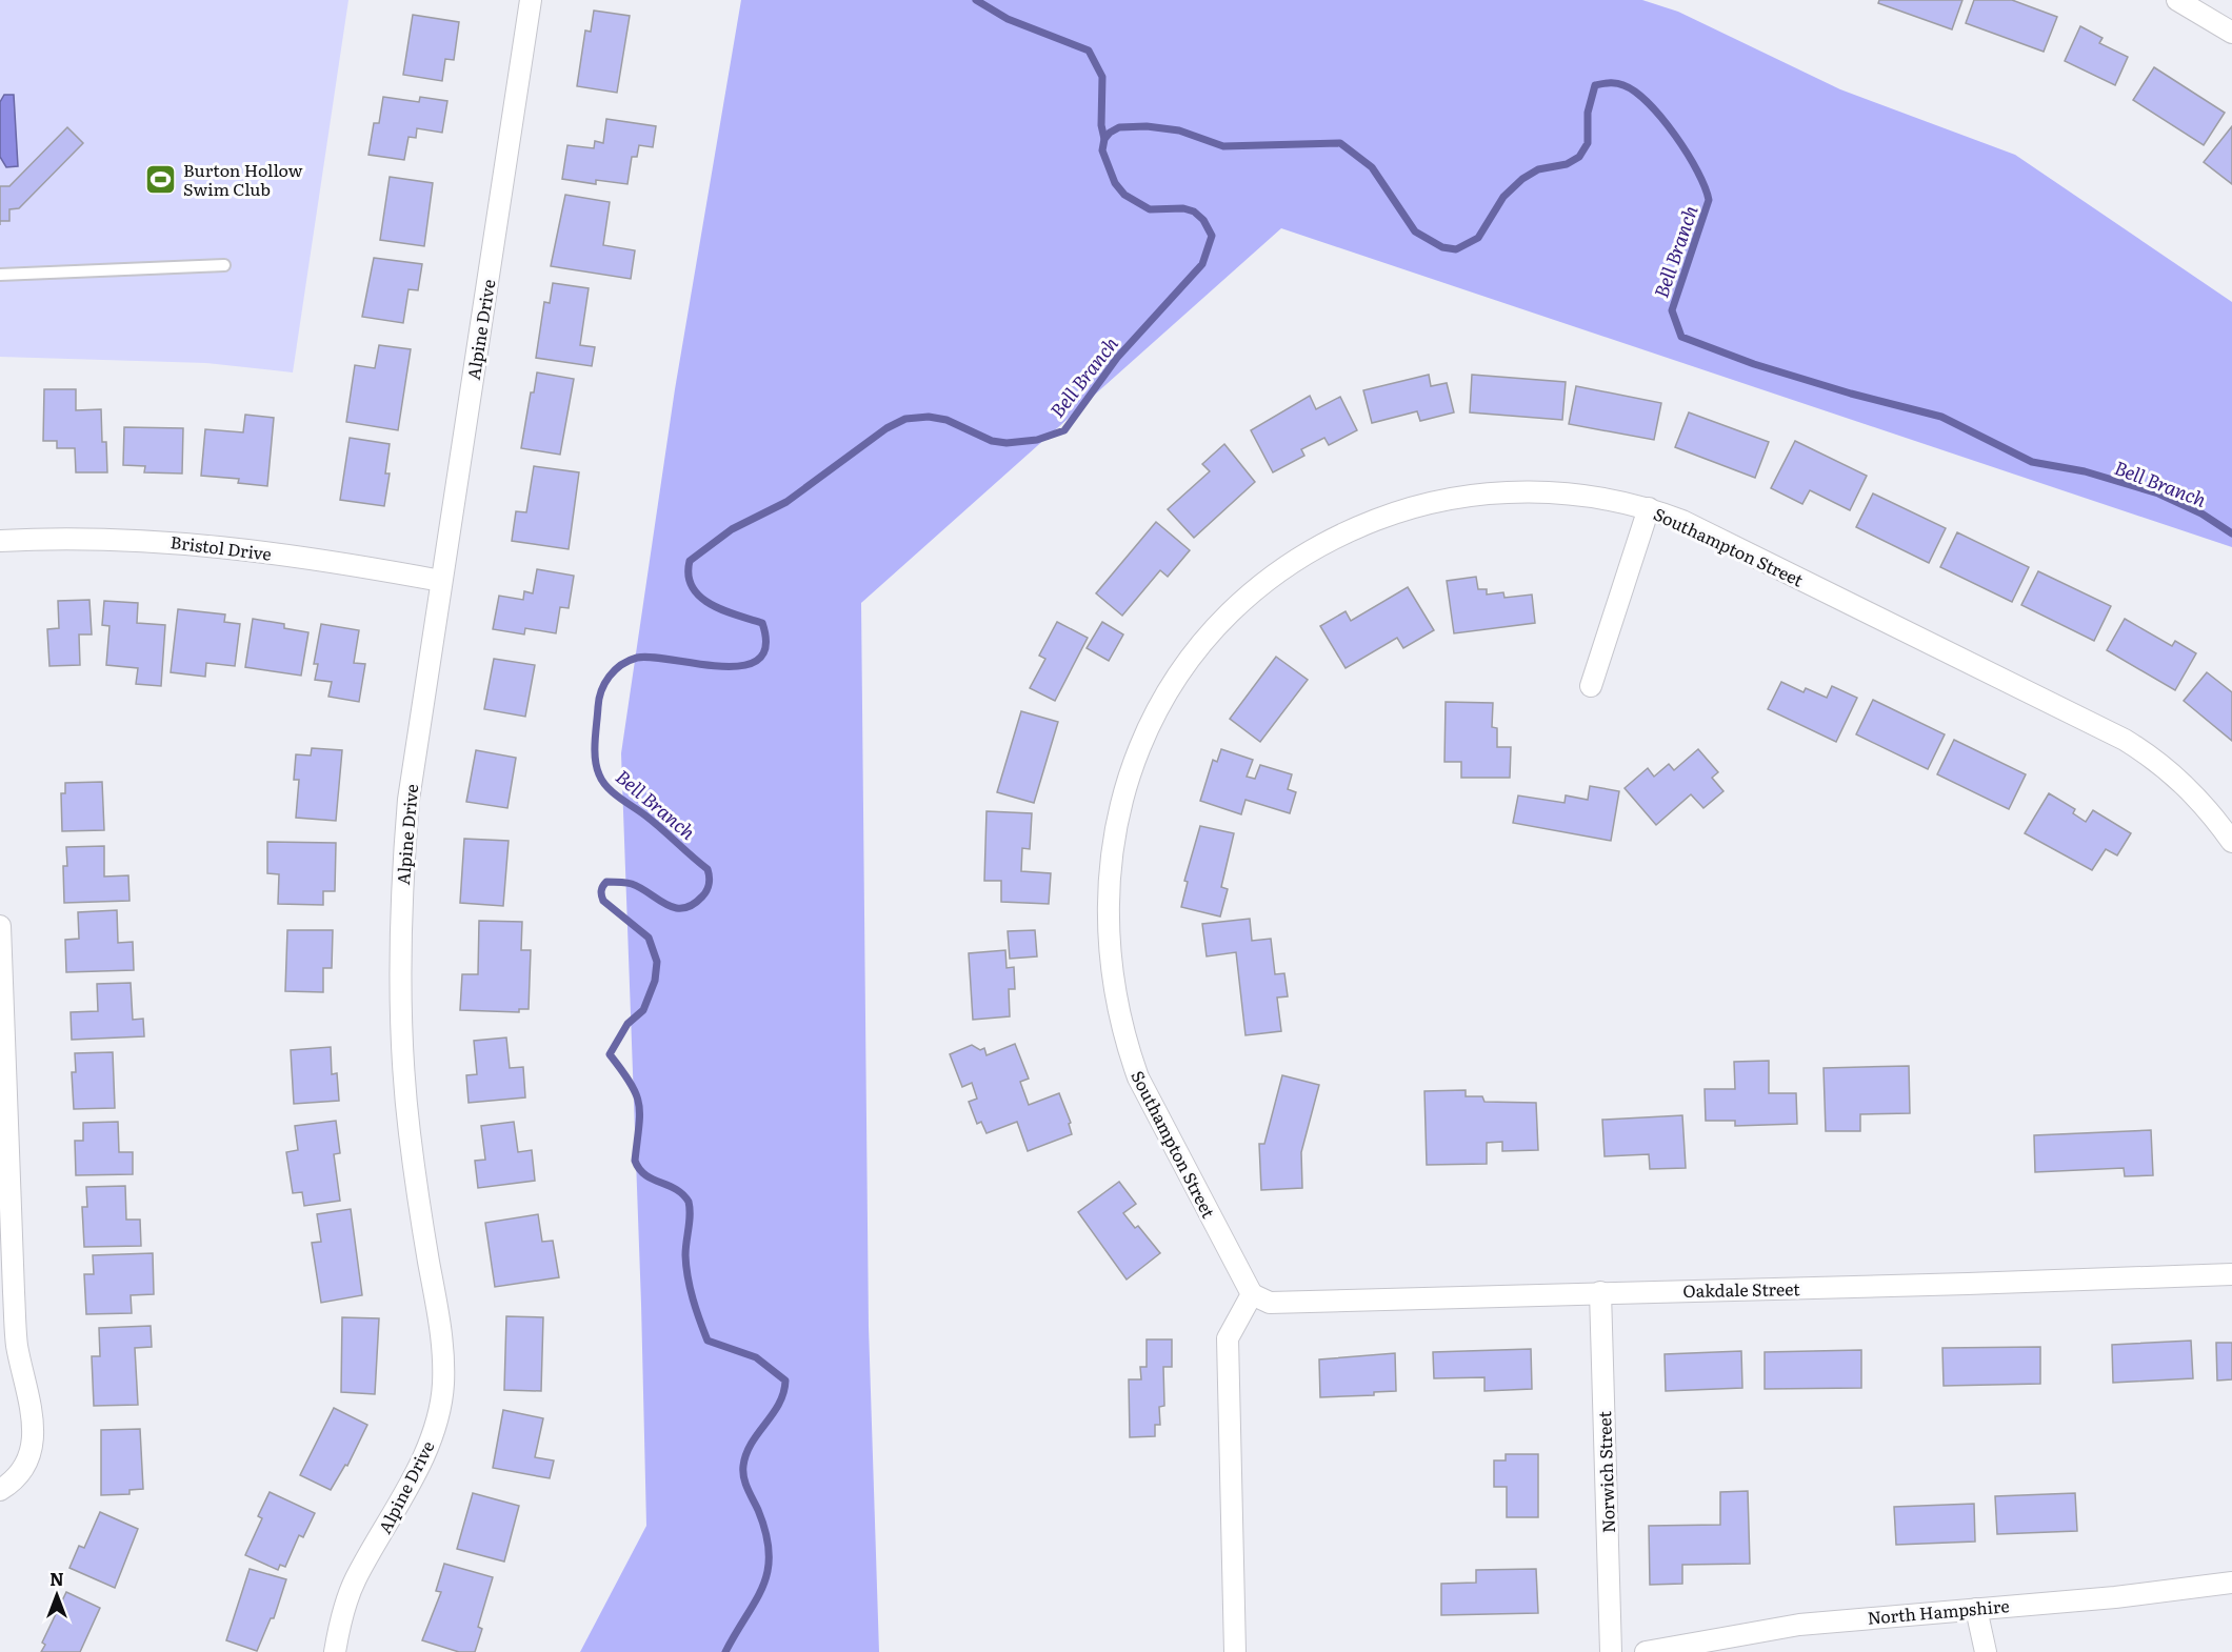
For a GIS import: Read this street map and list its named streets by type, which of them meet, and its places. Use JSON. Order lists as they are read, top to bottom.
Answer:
{
  "streets": {
    "street": [
      "Alpine Drive",
      "Southampton Street",
      "Bristol Drive",
      "Oakdale Street",
      "Norwich Street",
      "North Hampshire"
    ]
  },
  "crossings": [
    ["Alpine Drive", "Bristol Drive"],
    ["Southampton Street", "Oakdale Street"],
    ["Oakdale Street", "Norwich Street"]
  ],
  "water": ["Bell Branch"],
  "places": {
    "sports": ["Burton Hollow Swim Club"]
  },
  "north": "top"
}
